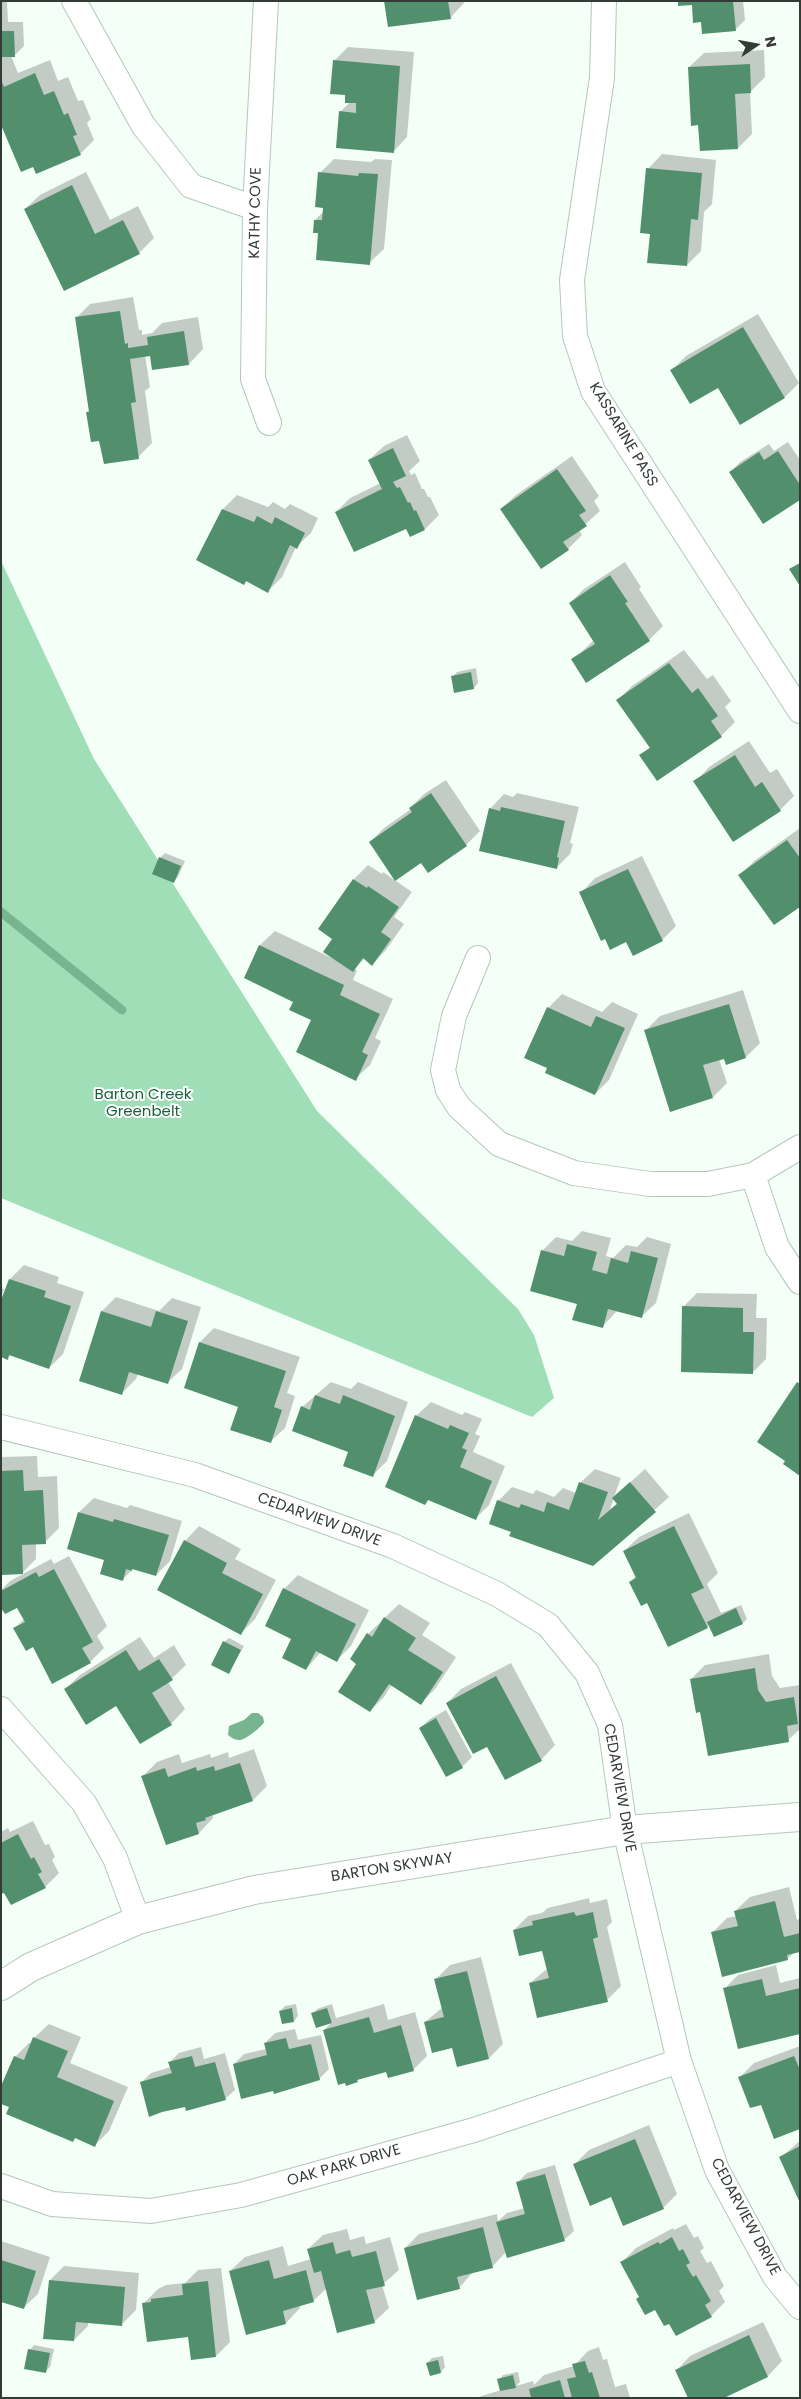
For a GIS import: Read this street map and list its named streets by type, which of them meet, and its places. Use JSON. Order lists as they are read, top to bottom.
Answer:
{
  "streets": {
    "street": [
      "KATHY COVE",
      "KASSARINE PASS",
      "CEDARVIEW DRIVE",
      "BARTON SKYWAY",
      "OAK PARK DRIVE"
    ]
  },
  "crossings": [
    ["CEDARVIEW DRIVE", "BARTON SKYWAY"],
    ["CEDARVIEW DRIVE", "OAK PARK DRIVE"]
  ],
  "parks": ["Barton Creek Greenbelt"],
  "north": "right"
}
